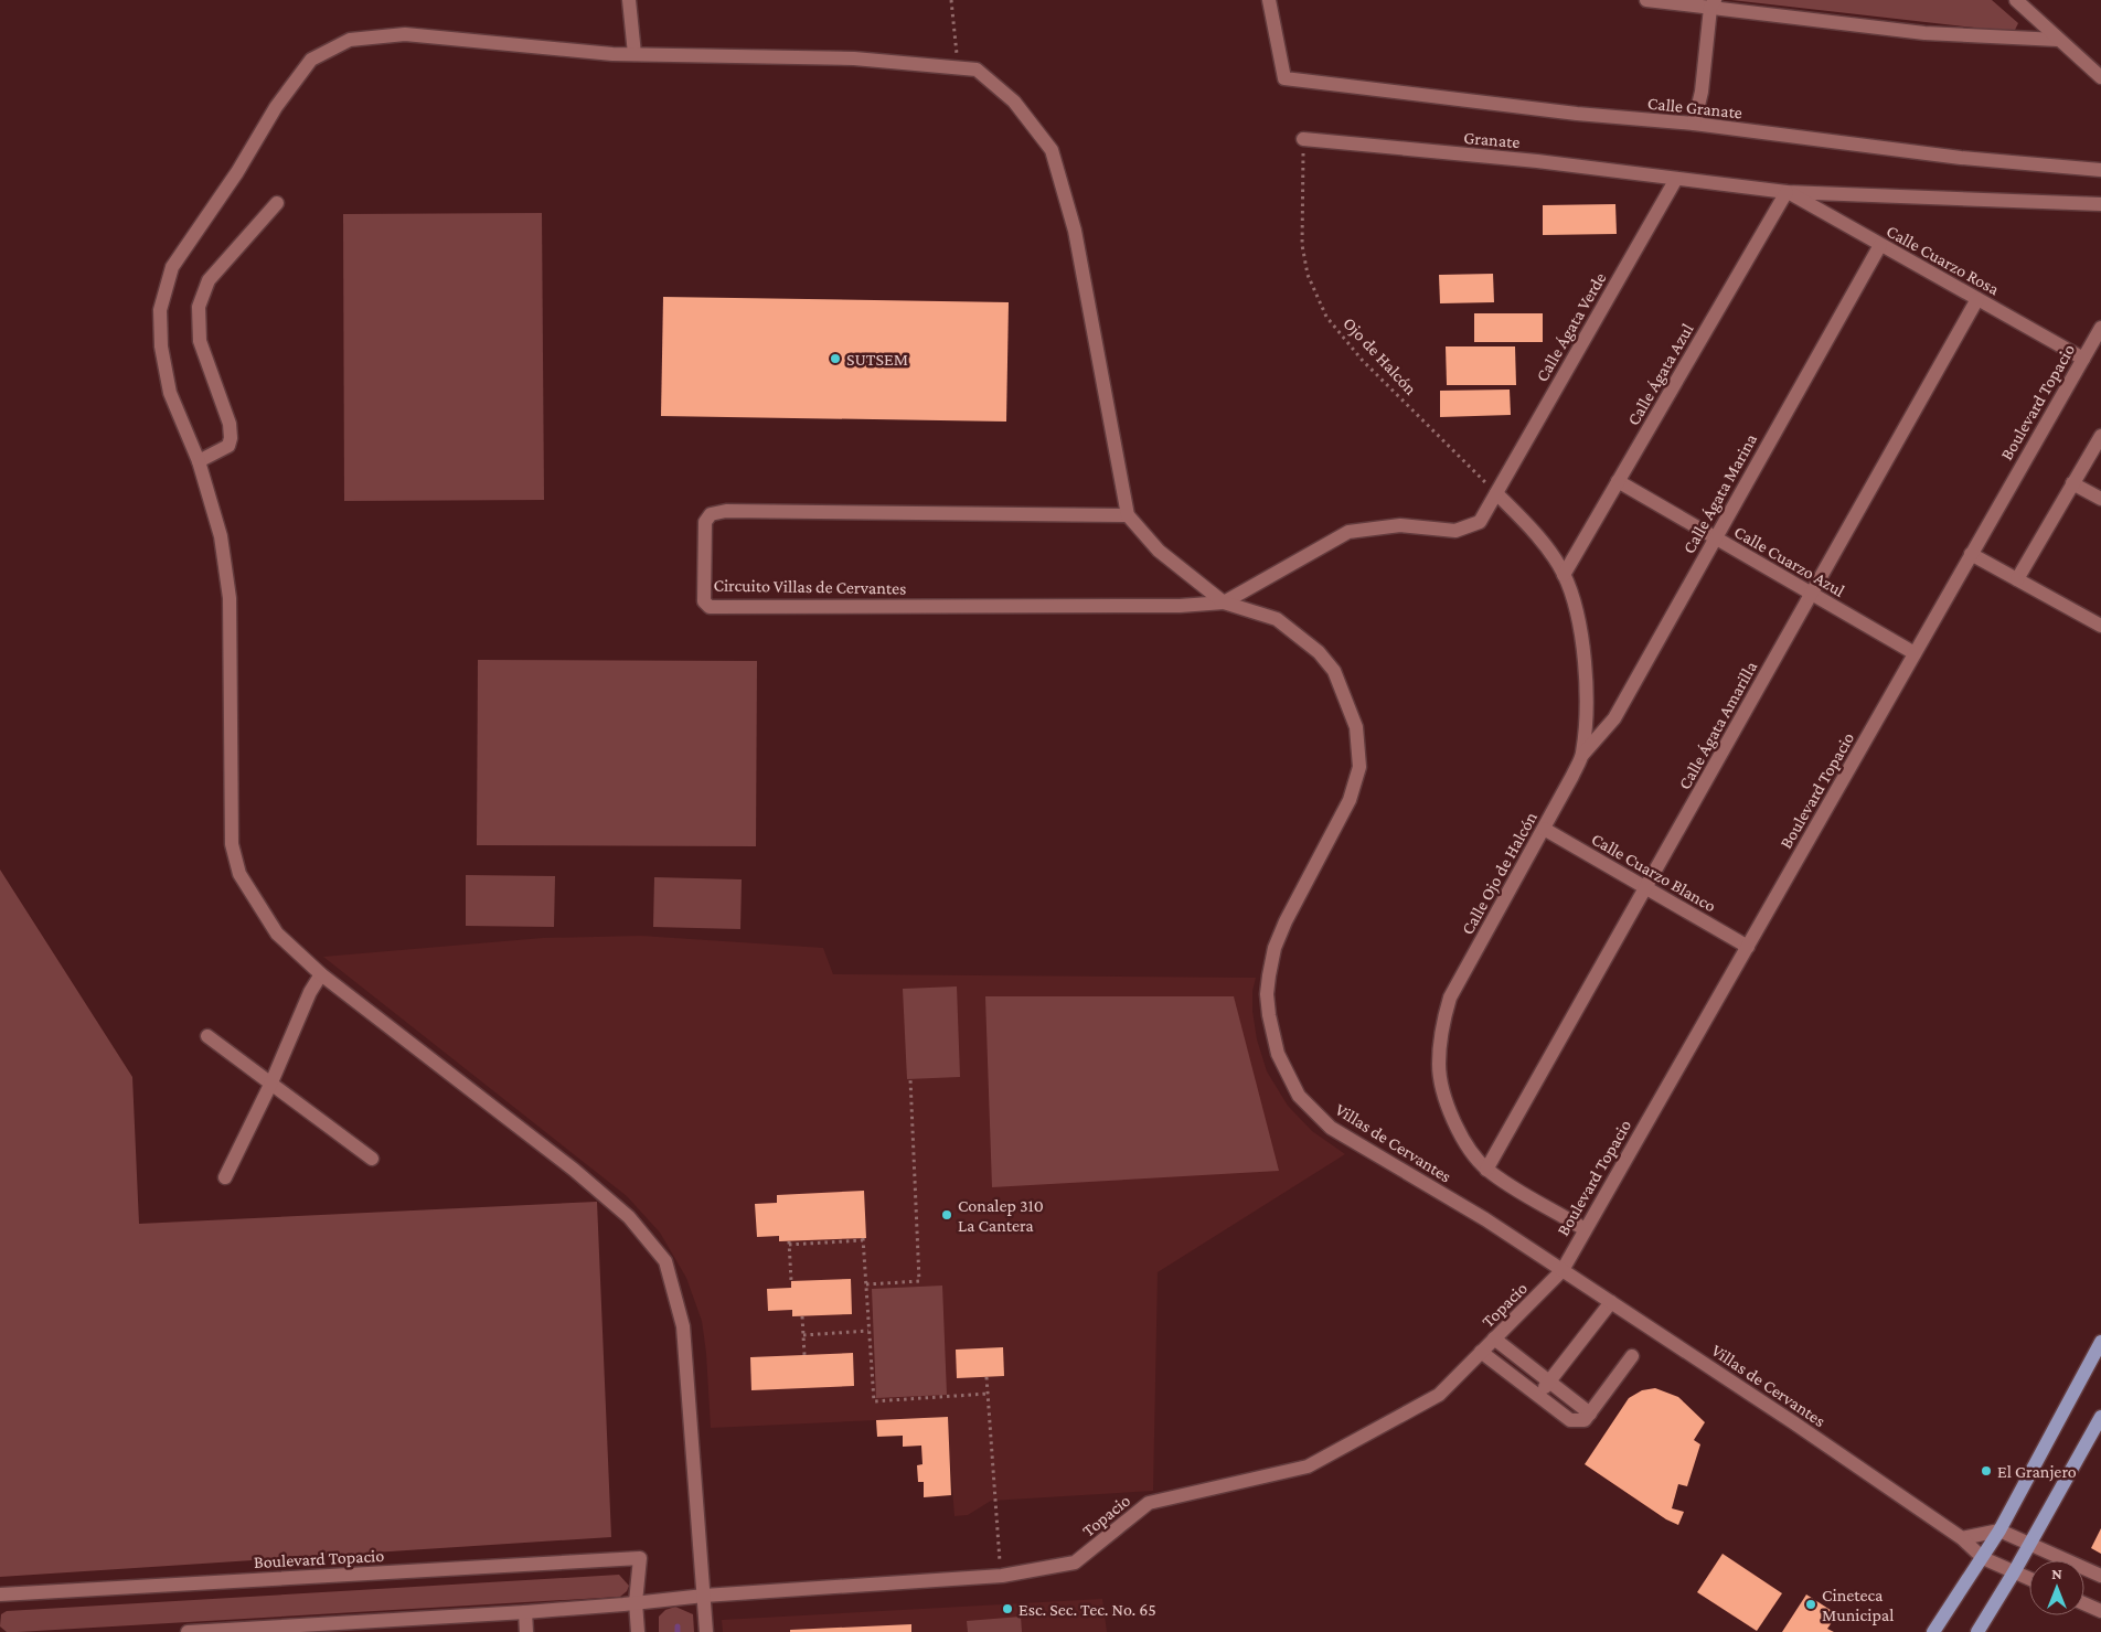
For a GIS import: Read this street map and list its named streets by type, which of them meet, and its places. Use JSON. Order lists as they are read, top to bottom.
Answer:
{
  "streets": {
    "street": [
      "Calle Granate",
      "Granate",
      "Calle Cuarzo Rosa",
      "Calle Ágata Verde",
      "Calle Ágata Azul",
      "Boulevard Topacio",
      "Calle Ágata Marina",
      "Calle Cuarzo Azul",
      "Circuito Villas de Cervantes",
      "Calle Ágata Amarilla",
      "Calle Cuarzo Blanco",
      "Calle Ojo de Halcón",
      "Villas de Cervantes",
      "Topacio"
    ],
    "path": ["Ojo de Halcón"]
  },
  "crossings": [
    ["Granate", "Calle Ágata Verde"],
    ["Granate", "Ojo de Halcón"],
    ["Calle Cuarzo Rosa", "Calle Ágata Azul"],
    ["Calle Cuarzo Rosa", "Boulevard Topacio"],
    ["Calle Cuarzo Rosa", "Calle Ágata Marina"],
    ["Calle Cuarzo Rosa", "Calle Ágata Amarilla"],
    ["Calle Ágata Verde", "Ojo de Halcón"],
    ["Calle Ágata Verde", "Circuito Villas de Cervantes"],
    ["Calle Ágata Verde", "Calle Ojo de Halcón"],
    ["Calle Ágata Verde", "Villas de Cervantes"],
    ["Ojo de Halcón", "Calle Ojo de Halcón"],
    ["Calle Ágata Azul", "Calle Cuarzo Azul"],
    ["Calle Ágata Azul", "Calle Ojo de Halcón"],
    ["Boulevard Topacio", "Calle Cuarzo Azul"],
    ["Boulevard Topacio", "Calle Cuarzo Blanco"],
    ["Boulevard Topacio", "Calle Ojo de Halcón"],
    ["Boulevard Topacio", "Villas de Cervantes"],
    ["Boulevard Topacio", "Topacio"],
    ["Calle Ágata Marina", "Calle Cuarzo Azul"],
    ["Calle Ágata Marina", "Calle Ojo de Halcón"],
    ["Calle Cuarzo Azul", "Calle Ágata Amarilla"],
    ["Circuito Villas de Cervantes", "Villas de Cervantes"],
    ["Calle Ágata Amarilla", "Calle Cuarzo Blanco"],
    ["Calle Ágata Amarilla", "Calle Ojo de Halcón"],
    ["Calle Cuarzo Blanco", "Calle Ojo de Halcón"],
    ["Villas de Cervantes", "Topacio"]
  ],
  "places": [
    "SUTSEM",
    "Conalep 310 La Cantera",
    "El Granjero",
    "Cineteca Municipal",
    "Esc. Sec. Tec. No. 65"
  ],
  "north": "top"
}
